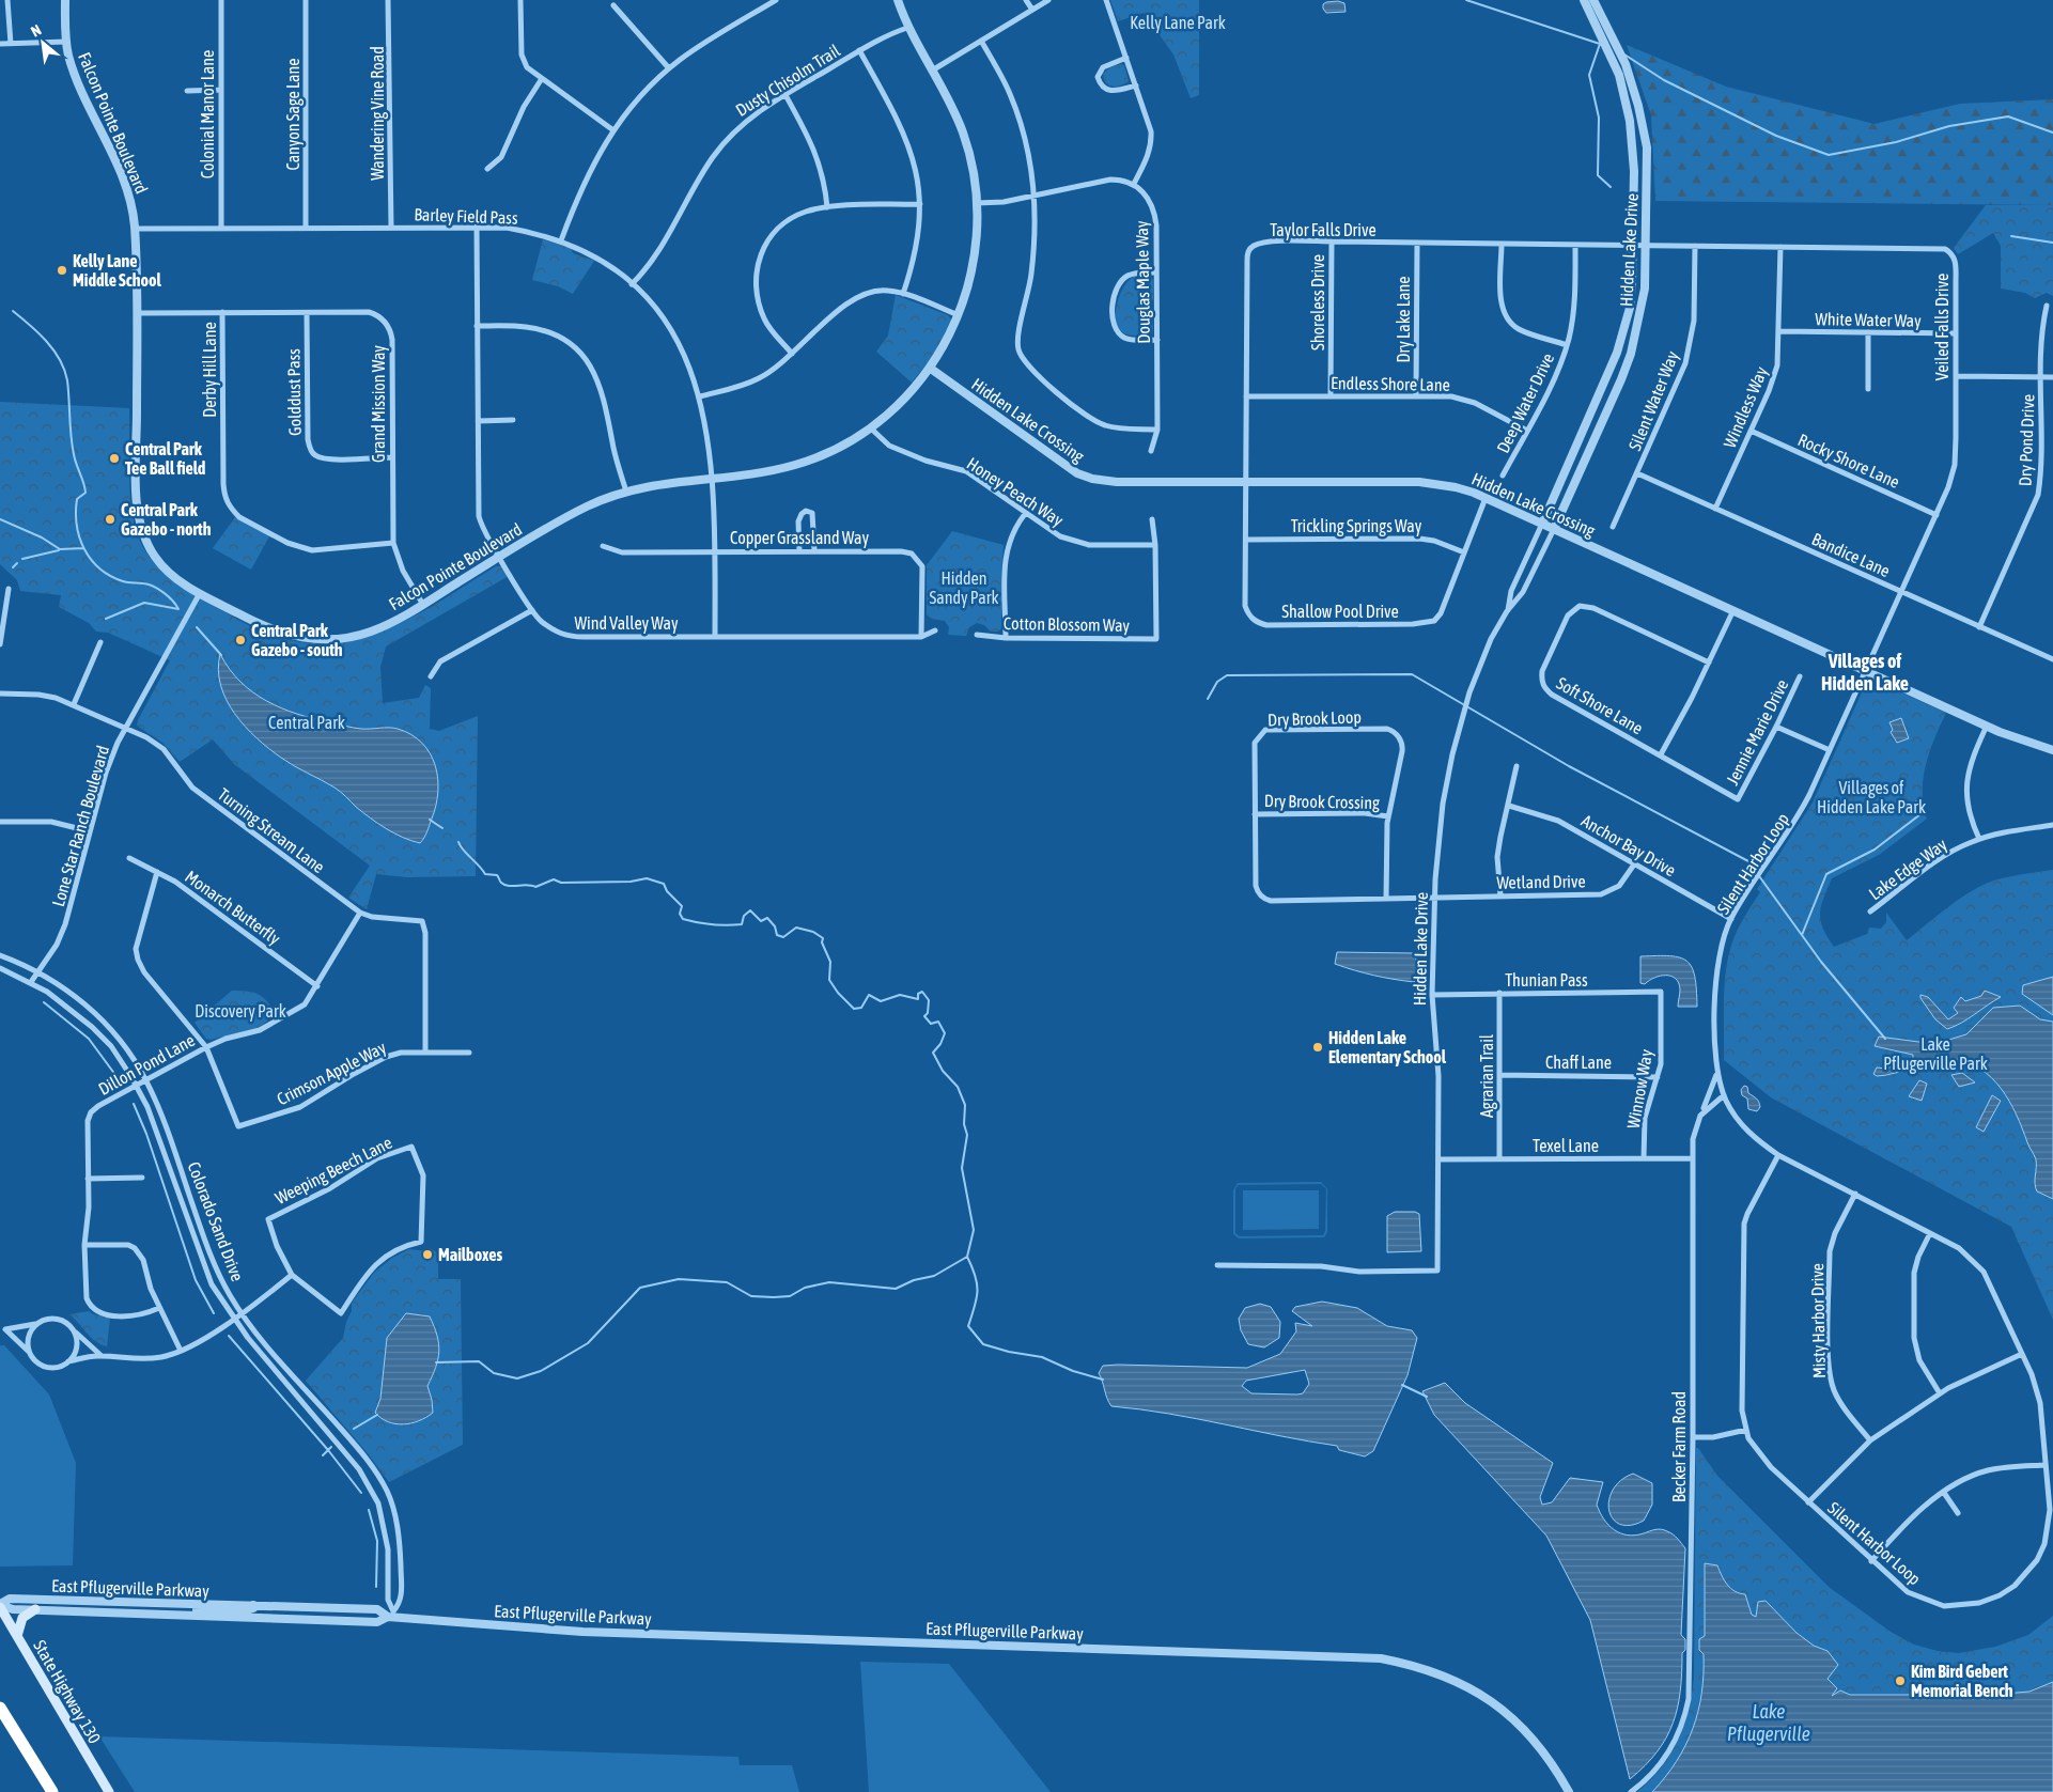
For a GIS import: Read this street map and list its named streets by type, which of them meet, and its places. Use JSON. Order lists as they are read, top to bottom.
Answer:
{
  "streets": {
    "main road": ["State Highway 130"],
    "street": [
      "Dusty Chisolm Trail",
      "Wandering Vine Road",
      "Colonial Manor Lane",
      "Canyon Sage Lane",
      "Falcon Pointe Boulevard",
      "Barley Field Pass",
      "Taylor Falls Drive",
      "Hidden Lake Drive",
      "Douglas Maple Way",
      "Shoreless Drive",
      "Dry Lake Lane",
      "White Water Way",
      "Veiled Falls Drive",
      "Derby Hill Lane",
      "Endless Shore Lane",
      "Golddust Pass",
      "Silent Water Way",
      "Deep Water Drive",
      "Grand Mission Way",
      "Windless Way",
      "Hidden Lake Crossing",
      "Dry Pond Drive",
      "Rocky Shore Lane",
      "Honey Peach Way",
      "Trickling Springs Way",
      "Copper Grassland Way",
      "Bandice Lane",
      "Shallow Pool Drive",
      "Wind Valley Way",
      "Cotton Blossom Way",
      "Soft Shore Lane",
      "Dry Brook Loop",
      "Jennie Marie Drive",
      "Dry Brook Crossing",
      "Lone Star Ranch Boulevard",
      "Turning Stream Lane",
      "Anchor Bay Drive",
      "Silent Harbor Loop",
      "Lake Edge Way",
      "Wetland Drive",
      "Monarch Butterfly",
      "Thunian Pass",
      "Chaff Lane",
      "Dillon Pond Lane",
      "Crimson Apple Way",
      "Agrarian Trail",
      "Winnow Way",
      "Texel Lane",
      "Weeping Beech Lane",
      "Colorado Sand Drive",
      "Misty Harbor Drive",
      "Becker Farm Road",
      "East Pflugerville Parkway"
    ]
  },
  "crossings": [
    ["Dusty Chisolm Trail", "Falcon Pointe Boulevard"],
    ["Dusty Chisolm Trail", "Barley Field Pass"],
    ["Wandering Vine Road", "Barley Field Pass"],
    ["Colonial Manor Lane", "Barley Field Pass"],
    ["Canyon Sage Lane", "Barley Field Pass"],
    ["Falcon Pointe Boulevard", "Barley Field Pass"],
    ["Falcon Pointe Boulevard", "Grand Mission Way"],
    ["Falcon Pointe Boulevard", "Hidden Lake Crossing"],
    ["Falcon Pointe Boulevard", "Honey Peach Way"],
    ["Falcon Pointe Boulevard", "Wind Valley Way"],
    ["Falcon Pointe Boulevard", "Lone Star Ranch Boulevard"],
    ["Barley Field Pass", "Copper Grassland Way"],
    ["Barley Field Pass", "Wind Valley Way"],
    ["Taylor Falls Drive", "Hidden Lake Drive"],
    ["Taylor Falls Drive", "Shoreless Drive"],
    ["Taylor Falls Drive", "Dry Lake Lane"],
    ["Taylor Falls Drive", "Veiled Falls Drive"],
    ["Taylor Falls Drive", "Endless Shore Lane"],
    ["Taylor Falls Drive", "Deep Water Drive"],
    ["Taylor Falls Drive", "Hidden Lake Crossing"],
    ["Taylor Falls Drive", "Shallow Pool Drive"],
    ["Hidden Lake Drive", "Veiled Falls Drive"],
    ["Hidden Lake Drive", "Hidden Lake Crossing"],
    ["Hidden Lake Drive", "Dry Brook Loop"],
    ["Hidden Lake Drive", "Wetland Drive"],
    ["Hidden Lake Drive", "Thunian Pass"],
    ["Hidden Lake Drive", "Texel Lane"],
    ["Shoreless Drive", "Endless Shore Lane"],
    ["Dry Lake Lane", "Endless Shore Lane"],
    ["White Water Way", "Veiled Falls Drive"],
    ["White Water Way", "Windless Way"],
    ["Veiled Falls Drive", "Silent Water Way"],
    ["Veiled Falls Drive", "Windless Way"],
    ["Veiled Falls Drive", "Hidden Lake Crossing"],
    ["Veiled Falls Drive", "Rocky Shore Lane"],
    ["Veiled Falls Drive", "Bandice Lane"],
    ["Veiled Falls Drive", "Silent Harbor Loop"],
    ["Derby Hill Lane", "Grand Mission Way"],
    ["Endless Shore Lane", "Deep Water Drive"],
    ["Golddust Pass", "Grand Mission Way"],
    ["Silent Water Way", "Bandice Lane"],
    ["Windless Way", "Rocky Shore Lane"],
    ["Windless Way", "Bandice Lane"],
    ["Hidden Lake Crossing", "Shallow Pool Drive"],
    ["Hidden Lake Crossing", "Silent Harbor Loop"],
    ["Dry Pond Drive", "Bandice Lane"],
    ["Honey Peach Way", "Cotton Blossom Way"],
    ["Trickling Springs Way", "Shallow Pool Drive"],
    ["Copper Grassland Way", "Wind Valley Way"],
    ["Soft Shore Lane", "Jennie Marie Drive"],
    ["Dry Brook Loop", "Dry Brook Crossing"],
    ["Dry Brook Loop", "Wetland Drive"],
    ["Lone Star Ranch Boulevard", "Turning Stream Lane"],
    ["Lone Star Ranch Boulevard", "Colorado Sand Drive"],
    ["Turning Stream Lane", "Dillon Pond Lane"],
    ["Turning Stream Lane", "Crimson Apple Way"],
    ["Anchor Bay Drive", "Silent Harbor Loop"],
    ["Anchor Bay Drive", "Wetland Drive"],
    ["Silent Harbor Loop", "Misty Harbor Drive"],
    ["Silent Harbor Loop", "Becker Farm Road"],
    ["Monarch Butterfly", "Dillon Pond Lane"],
    ["Monarch Butterfly", "Crimson Apple Way"],
    ["Thunian Pass", "Agrarian Trail"],
    ["Thunian Pass", "Winnow Way"],
    ["Chaff Lane", "Agrarian Trail"],
    ["Chaff Lane", "Winnow Way"],
    ["Dillon Pond Lane", "Crimson Apple Way"],
    ["Dillon Pond Lane", "Colorado Sand Drive"],
    ["Agrarian Trail", "Texel Lane"],
    ["Winnow Way", "Texel Lane"],
    ["Texel Lane", "Becker Farm Road"],
    ["Colorado Sand Drive", "East Pflugerville Parkway"],
    ["East Pflugerville Parkway", "State Highway 130"]
  ],
  "districts": ["Villages of Hidden Lake"],
  "water": ["Lake Pflugerville"],
  "parks": [
    "Kelly Lane Park",
    "Hidden Sandy Park",
    "Central Park",
    "Villages of Hidden Lake Park",
    "Discovery Park",
    "Lake Pflugerville Park"
  ],
  "places": [
    "Kelly Lane Middle School",
    "Central Park Tee Ball field",
    "Central Park Gazebo - north",
    "Central Park Gazebo - south",
    "Hidden Lake Elementary School",
    "Mailboxes",
    "Kim Bird Gebert Memorial Bench"
  ],
  "north": "top left"
}
